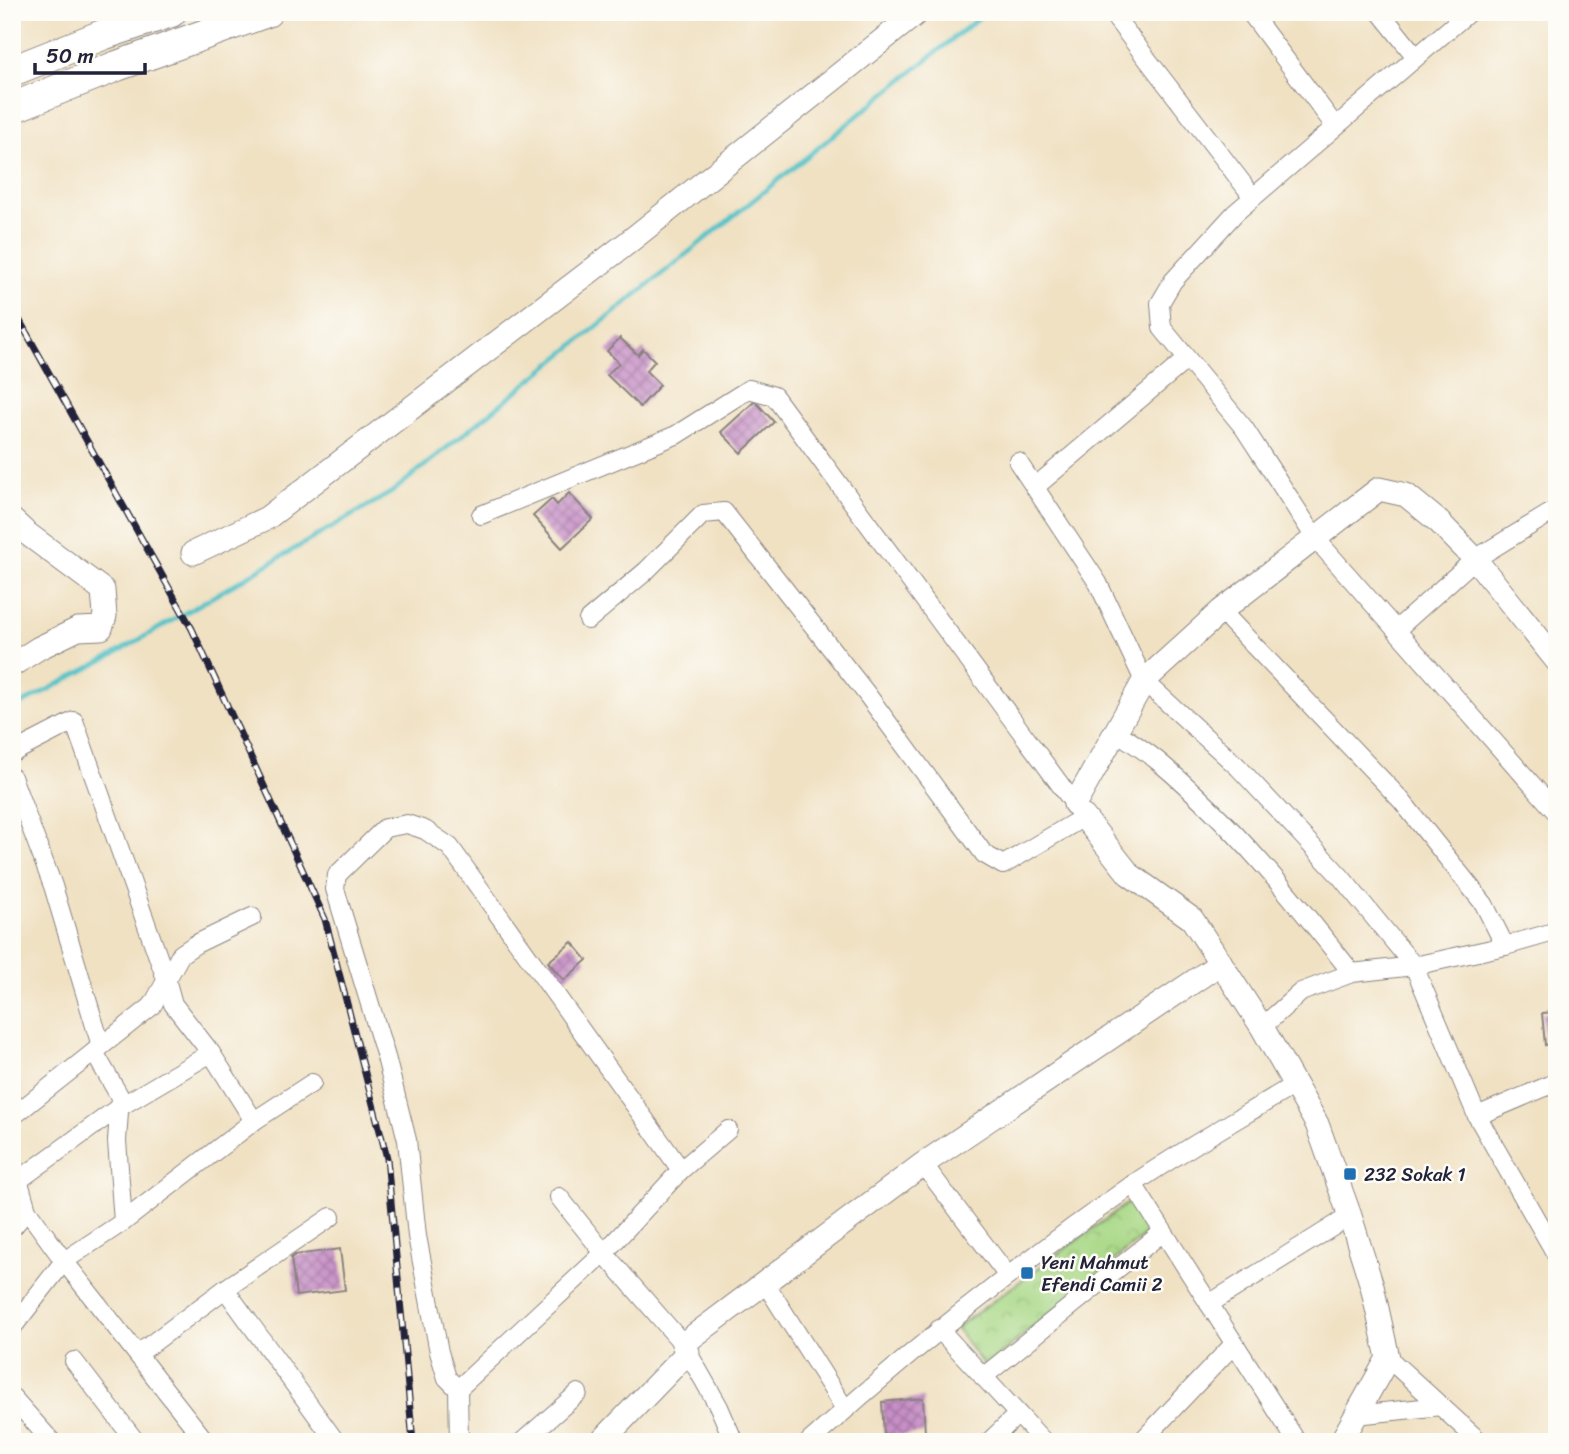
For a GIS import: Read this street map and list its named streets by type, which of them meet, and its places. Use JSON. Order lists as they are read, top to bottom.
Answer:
{
  "places": {
    "transit": ["232 Sokak 1", "Yeni Mahmut Efendi Camii 2"]
  },
  "scale_bar": "50 m"
}
